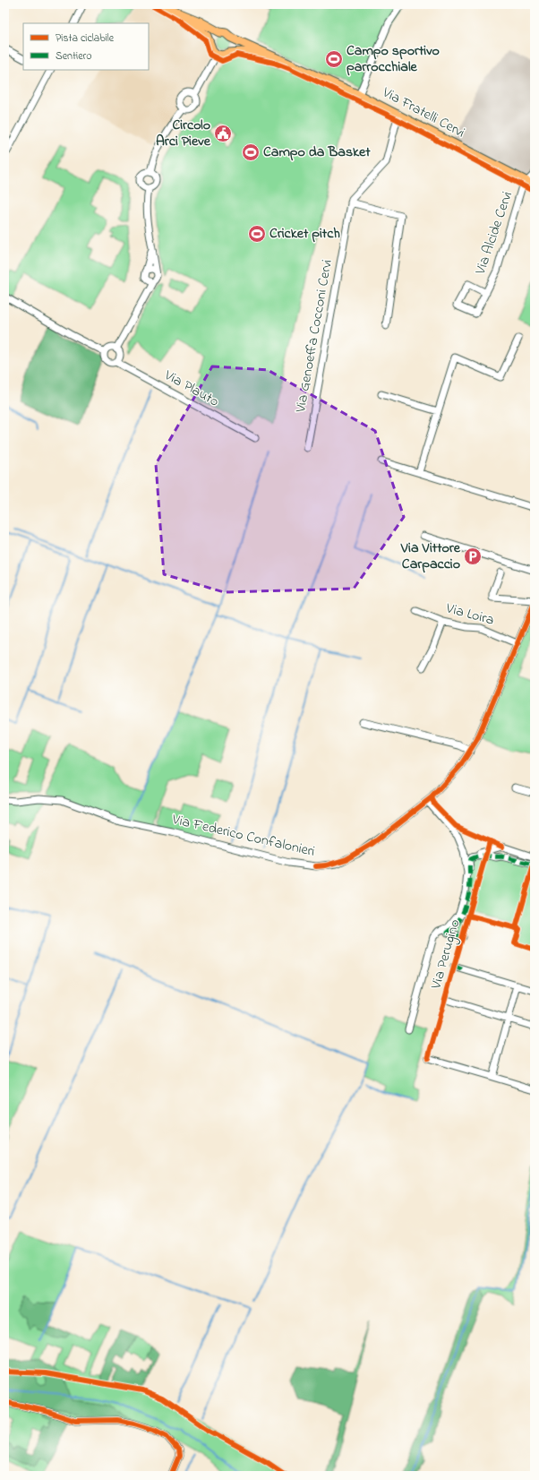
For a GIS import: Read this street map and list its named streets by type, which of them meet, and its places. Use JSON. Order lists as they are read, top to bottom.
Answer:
{
  "streets": {
    "main road": ["Via Fratelli Cervi"],
    "street": [
      "Via Alcide Cervi",
      "Via Genoeffa Cocconi Cervi",
      "Via Plauto",
      "Via Loira",
      "Via Federico Confalonieri",
      "Via Perugino"
    ]
  },
  "crossings": [
    ["Via Fratelli Cervi", "Via Alcide Cervi"],
    ["Via Fratelli Cervi", "Via Genoeffa Cocconi Cervi"],
    ["Via Loira", "Via Federico Confalonieri"]
  ],
  "places": {
    "sports": ["Campo sportivo parrocchiale", "Campo da Basket", "Cricket pitch"],
    "public building": ["Circolo Arci Pieve"],
    "parking": ["Via Vittore Carpaccio"]
  },
  "legend": ["Pista ciclabile", "Sentiero"]
}
